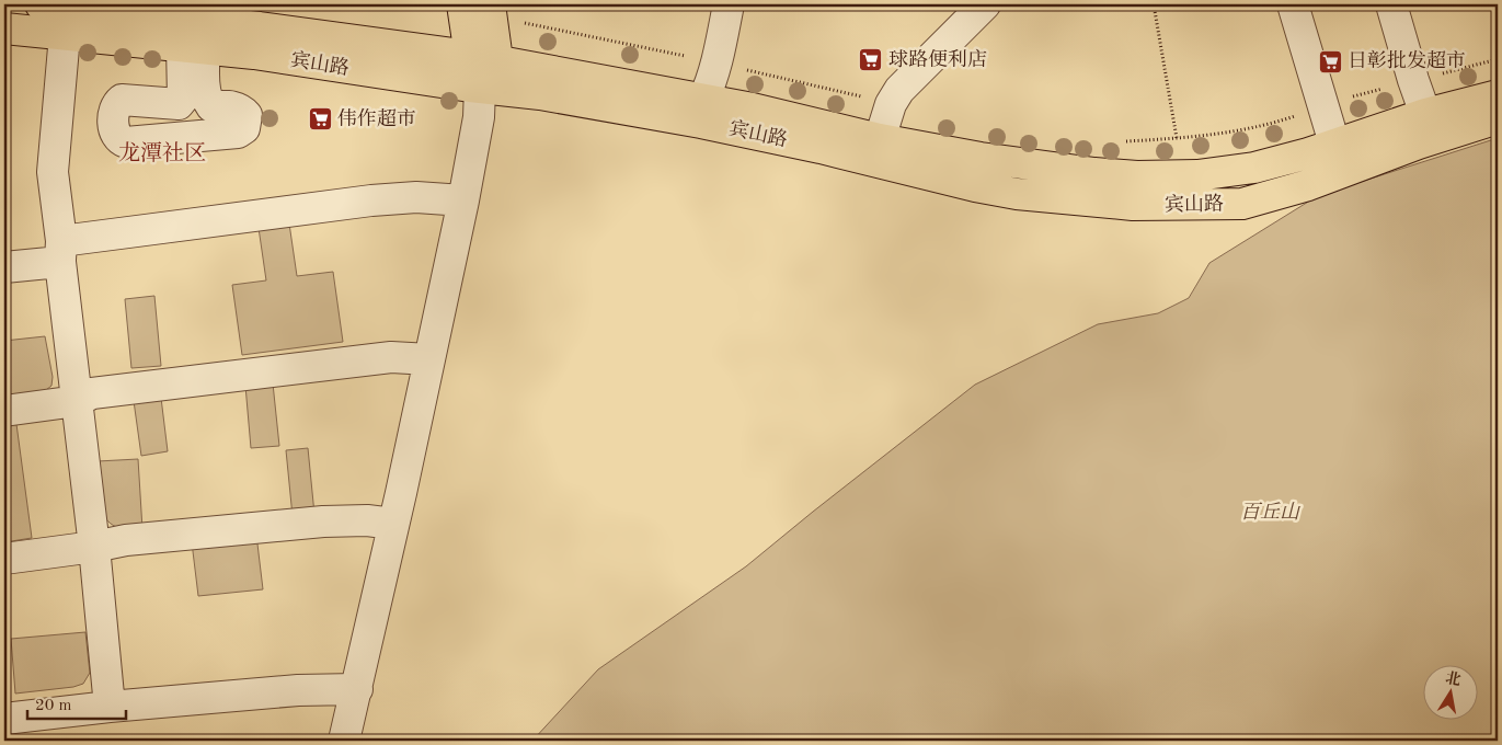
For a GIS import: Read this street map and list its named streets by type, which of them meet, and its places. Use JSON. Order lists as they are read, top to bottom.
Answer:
{
  "streets": {
    "main road": ["宾山路"]
  },
  "districts": ["龙潭社区"],
  "parks": ["百丘山"],
  "places": {
    "supermarket": ["球路便利店", "日彰批发超市", "伟作超市"]
  },
  "scale_bar": "20 m",
  "north": "top"
}
